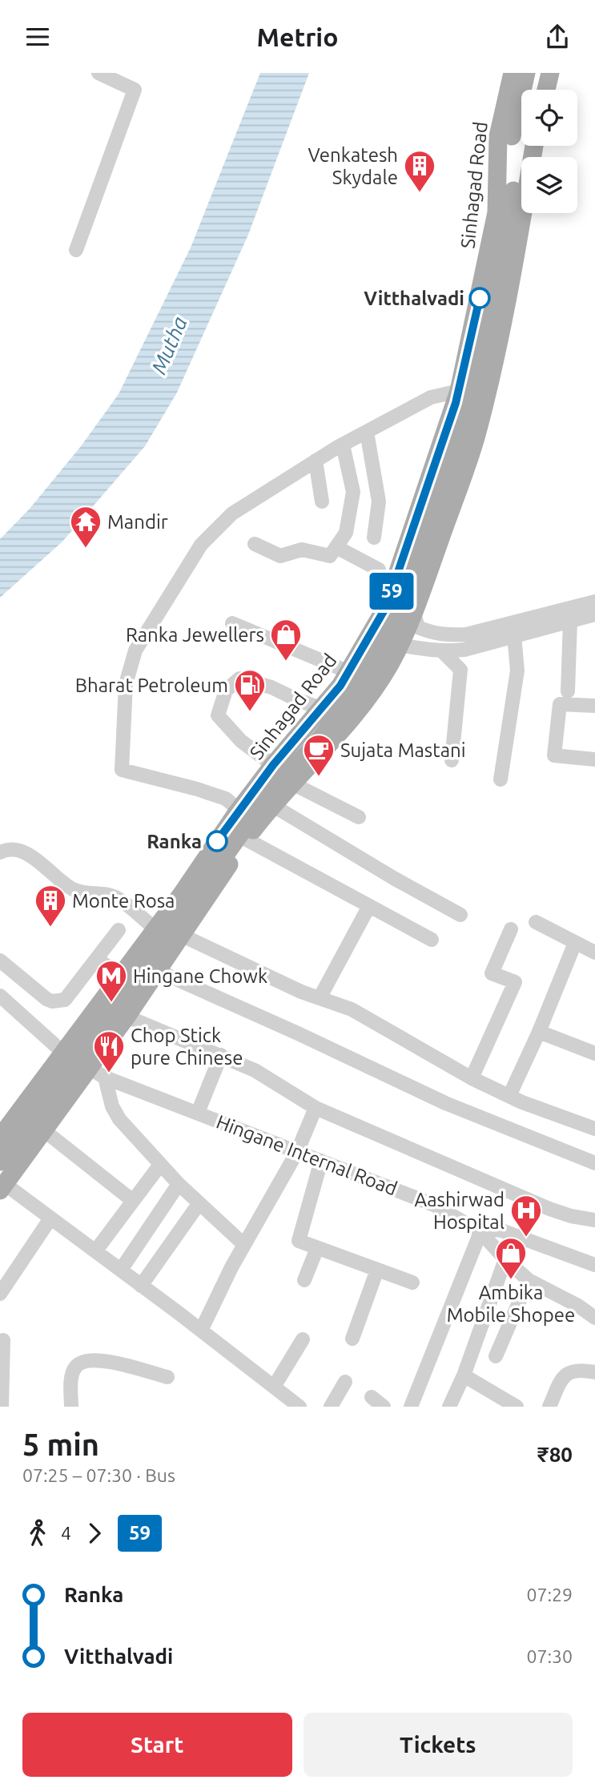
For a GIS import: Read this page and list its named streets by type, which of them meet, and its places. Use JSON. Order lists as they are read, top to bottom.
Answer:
{
  "streets": {
    "main road": ["Sinhagad Road"],
    "street": ["Hingane Internal Road"]
  },
  "crossings": [
    ["Sinhagad Road", "Hingane Internal Road"]
  ],
  "water": ["Mutha"],
  "places": {
    "building": ["Venkatesh Skydale", "Monte Rosa"],
    "other": ["Vitthalvadi", "Ranka"],
    "temple": ["Mandir"],
    "shop": ["Ranka Jewellers", "Ambika Mobile Shopee"],
    "fuel station": ["Bharat Petroleum"],
    "cafe": ["Sujata Mastani"],
    "metro station": ["Hingane Chowk"],
    "restaurant": ["Chop Stick pure Chinese"],
    "hospital": ["Aashirwad Hospital"]
  },
  "lines": ["bus line 59"],
  "page": {
    "header": "Metrio",
    "on_map": "59",
    "heading": ["5 min", "07:25 – 07:30 · Bus", "₹80"],
    "legs": ["4", "59"],
    "list": [
      {
        "name": "Ranka",
        "value": "07:29"
      },
      {
        "name": "Vitthalvadi",
        "value": "07:30"
      }
    ],
    "buttons": ["Start", "Tickets"]
  }
}
